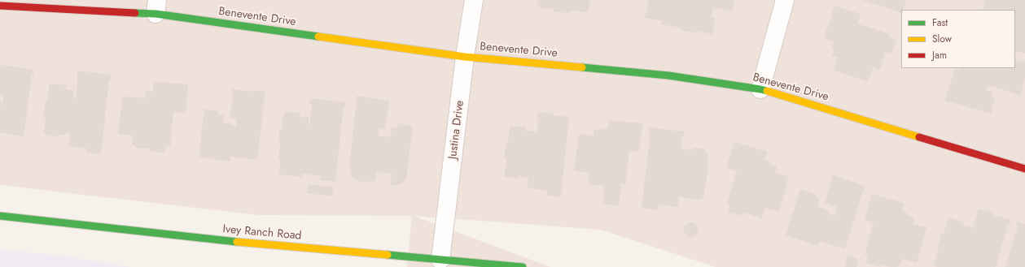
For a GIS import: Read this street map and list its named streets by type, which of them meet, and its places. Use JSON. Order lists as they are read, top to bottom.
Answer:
{
  "streets": {
    "street": ["Benevente Drive", "Justina Drive", "Ivey Ranch Road"]
  },
  "crossings": [
    ["Benevente Drive", "Justina Drive"],
    ["Justina Drive", "Ivey Ranch Road"]
  ],
  "legend": ["Fast", "Slow", "Jam"]
}
